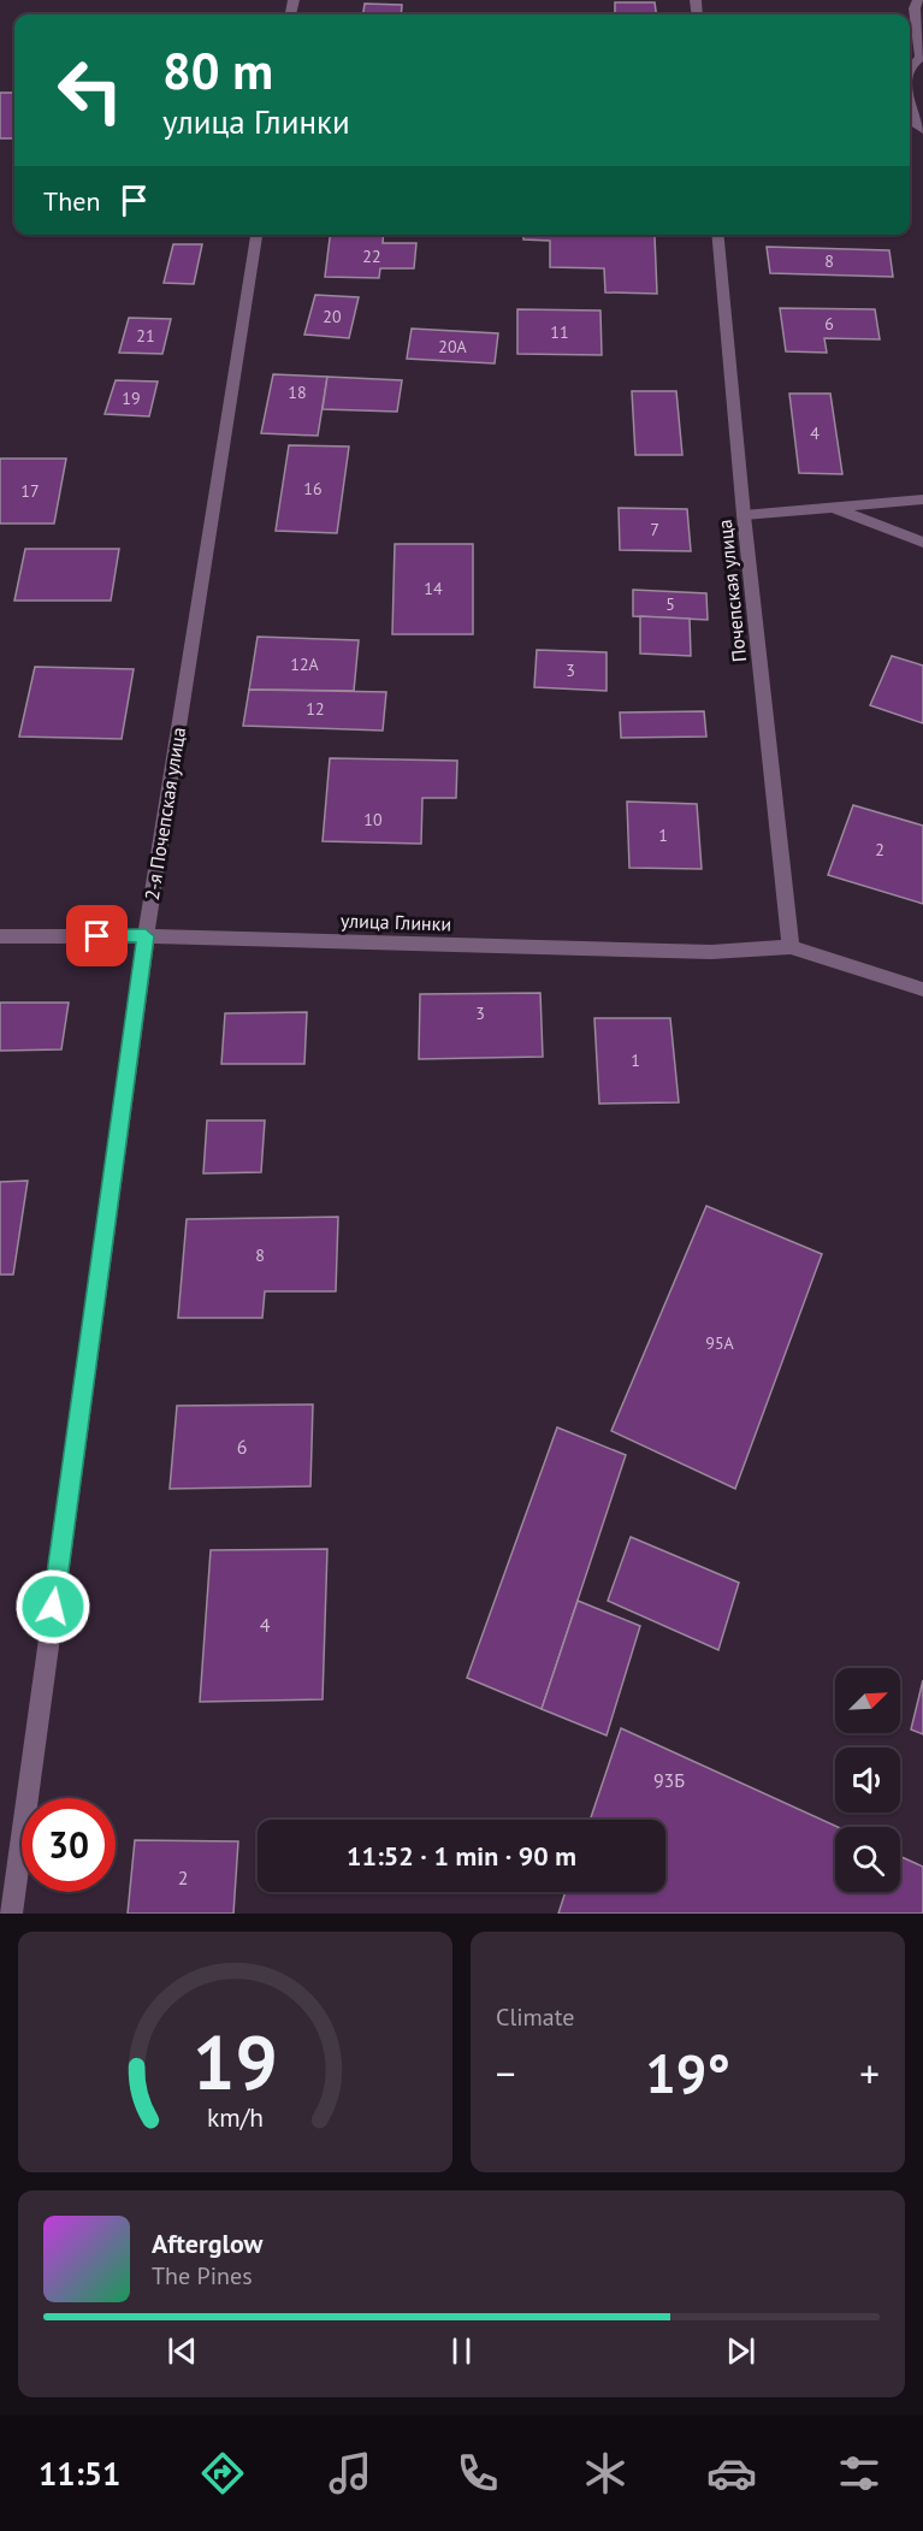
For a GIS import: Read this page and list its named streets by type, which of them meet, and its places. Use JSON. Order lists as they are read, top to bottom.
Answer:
{
  "streets": {
    "street": ["Почепская улица", "2-я Почепская улица", "улица Глинки"]
  },
  "crossings": [
    ["Почепская улица", "улица Глинки"],
    ["2-я Почепская улица", "улица Глинки"]
  ],
  "house_numbers": [
    "22",
    "8",
    "20",
    "6",
    "11",
    "21",
    "20А",
    "18",
    "19",
    "4",
    "16",
    "17",
    "7",
    "14",
    "5",
    "12А",
    "3",
    "12",
    "10",
    "1",
    "2",
    "3",
    "1",
    "8",
    "95А",
    "6",
    "4",
    "93Б",
    "2"
  ],
  "north": "top right",
  "page": {
    "turn": ["80 m", "улица Глинки"],
    "then": "Then",
    "limit": "30",
    "trip": "11:52 · 1 min · 90 m",
    "tile": "Climate",
    "heat": ["−", "19°", "+"],
    "song": ["Afterglow", "The Pines"],
    "tabs": "11:51",
    "gauge": ["19", "km/h"]
  }
}
